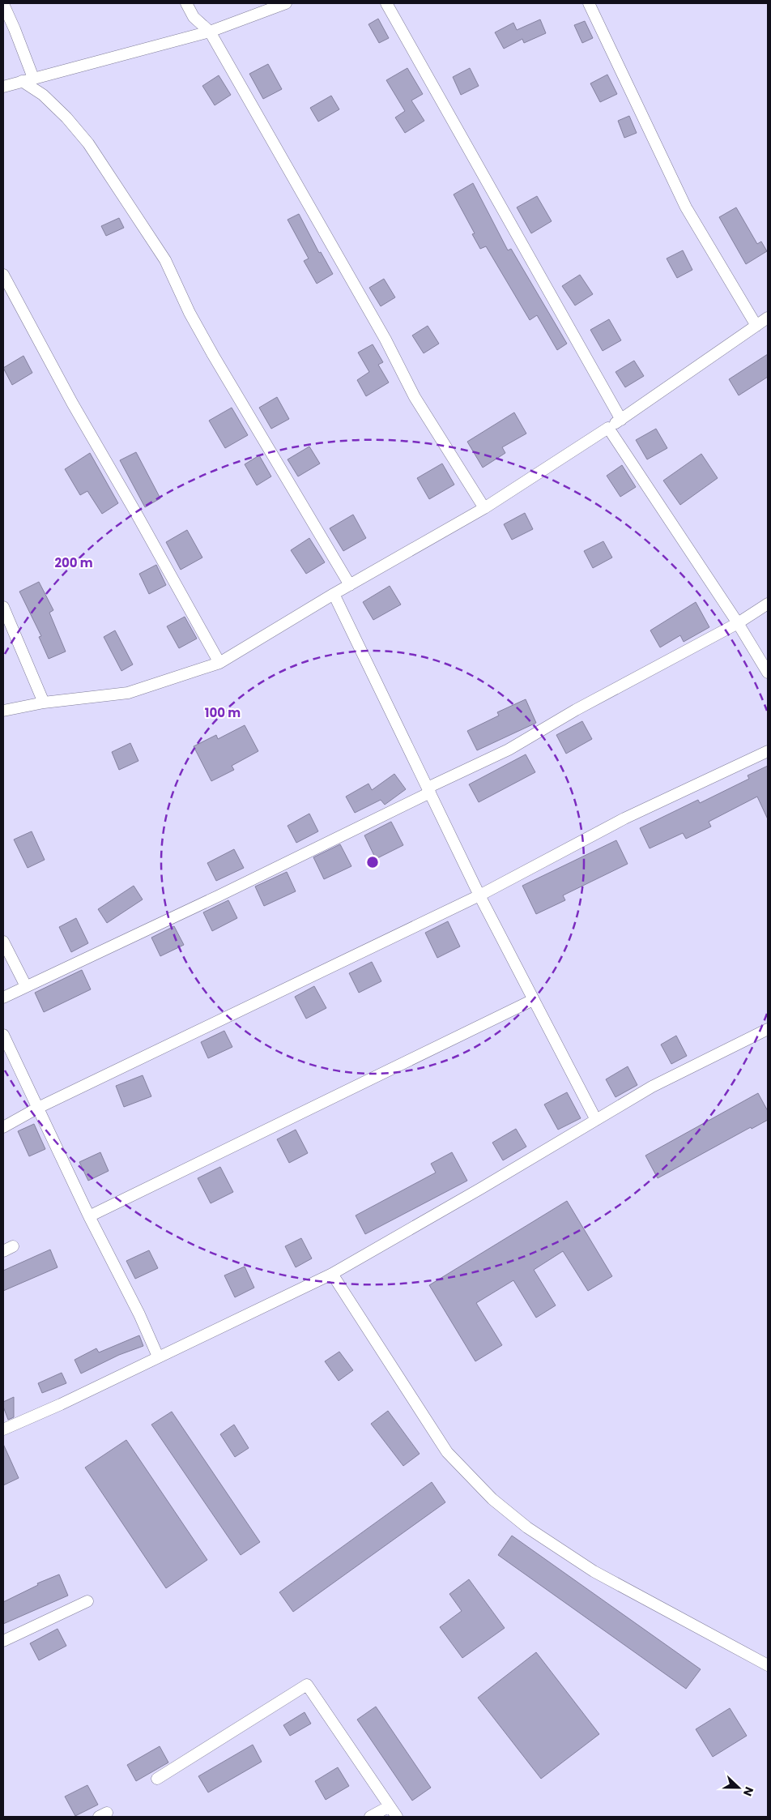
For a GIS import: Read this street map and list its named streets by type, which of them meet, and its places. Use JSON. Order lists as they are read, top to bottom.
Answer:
{
  "north": "right",
  "rings": ["200 m", "100 m"]
}
